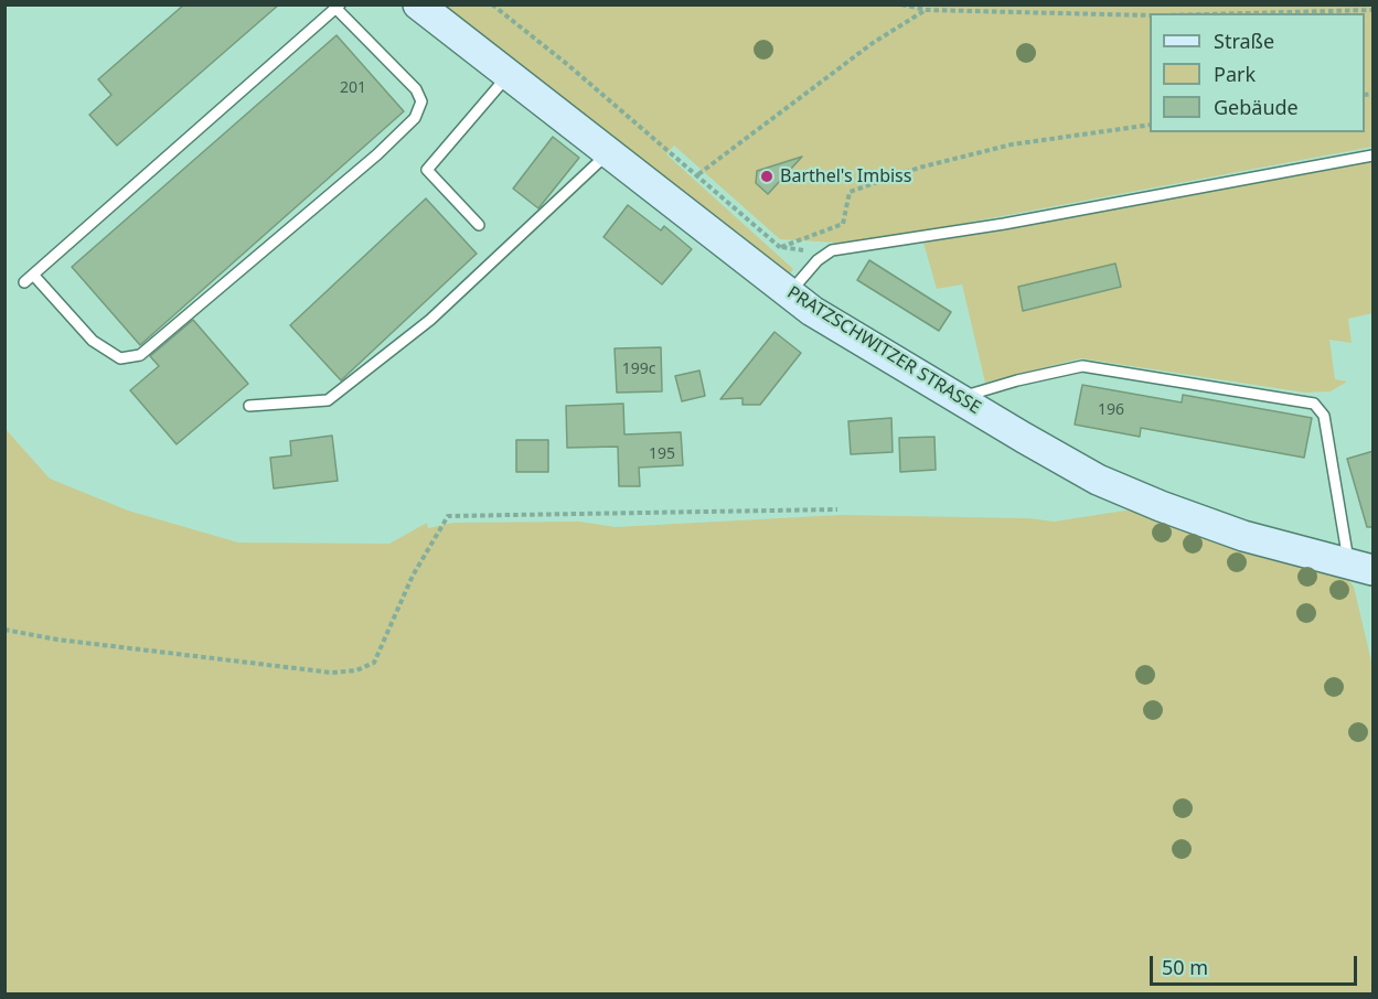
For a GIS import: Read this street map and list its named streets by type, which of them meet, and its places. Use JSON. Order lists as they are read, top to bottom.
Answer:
{
  "streets": {
    "street": ["PRATZSCHWITZER STRASSE"]
  },
  "places": ["Barthel's Imbiss"],
  "house_numbers": [
    "201",
    "199c",
    "196",
    "195"
  ],
  "legend": ["Straße", "Park", "Gebäude"],
  "scale_bar": "50 m"
}
